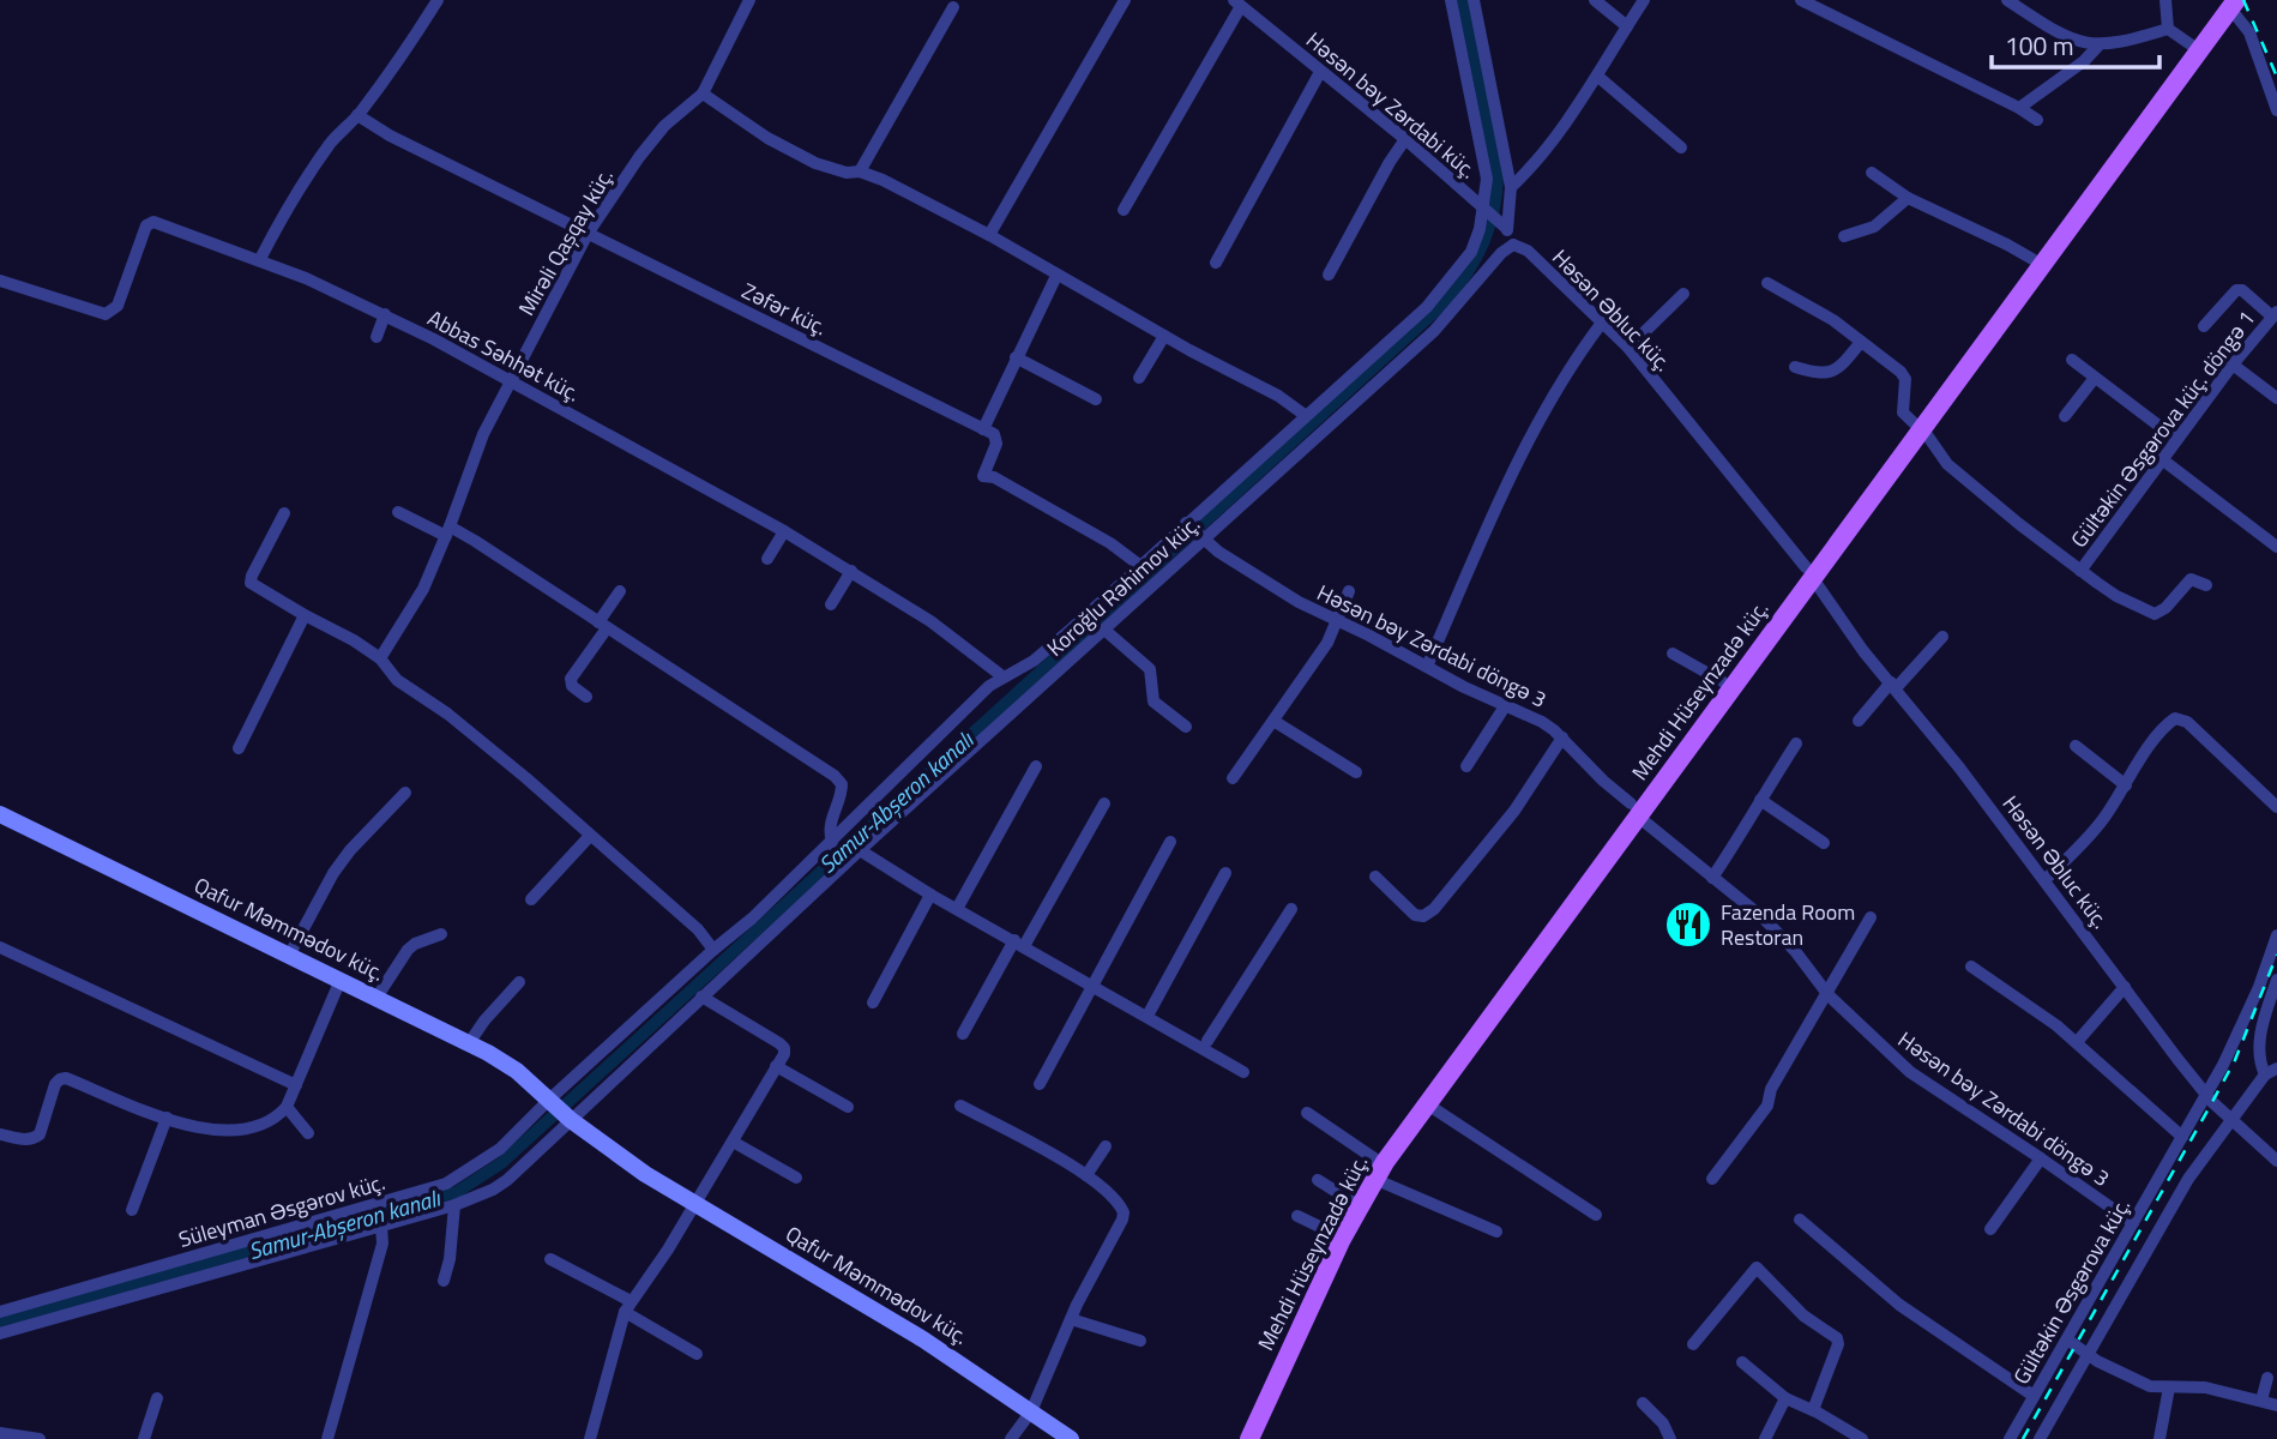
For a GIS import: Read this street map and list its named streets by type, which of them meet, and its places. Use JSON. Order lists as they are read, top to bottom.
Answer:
{
  "streets": {
    "main road": ["Mehdi Hüseynzadə küç."],
    "street": [
      "Həsən bəy Zərdabi küç.",
      "Mirəli Qaşqay küç.",
      "Zəfər küç.",
      "Həsən Əbluc küç.",
      "Abbas Səhhət küç.",
      "Gültəkin Əsgərova küç. döngə 1",
      "Koroğlu Rəhimov küç.",
      "Həsən bəy Zərdabi döngə 3",
      "Qafur Məmmədov küç.",
      "Süleyman Əsgərov küç.",
      "Gültəkin Əsgərova küç."
    ]
  },
  "crossings": [
    ["Həsən bəy Zərdabi küç.", "Koroğlu Rəhimov küç."],
    ["Mirəli Qaşqay küç.", "Zəfər küç."],
    ["Mirəli Qaşqay küç.", "Abbas Səhhət küç."],
    ["Həsən Əbluc küç.", "Koroğlu Rəhimov küç."],
    ["Həsən Əbluc küç.", "Mehdi Hüseynzadə küç."],
    ["Həsən Əbluc küç.", "Gültəkin Əsgərova küç."],
    ["Abbas Səhhət küç.", "Koroğlu Rəhimov küç."],
    ["Koroğlu Rəhimov küç.", "Həsən bəy Zərdabi döngə 3"],
    ["Koroğlu Rəhimov küç.", "Qafur Məmmədov küç."],
    ["Koroğlu Rəhimov küç.", "Süleyman Əsgərov küç."],
    ["Həsən bəy Zərdabi döngə 3", "Mehdi Hüseynzadə küç."],
    ["Həsən bəy Zərdabi döngə 3", "Gültəkin Əsgərova küç."],
    ["Qafur Məmmədov küç.", "Süleyman Əsgərov küç."]
  ],
  "water": ["Samur-Abşeron kanalı"],
  "places": {
    "restaurant": ["Fazenda Room Restoran"]
  },
  "scale_bar": "100 m"
}
